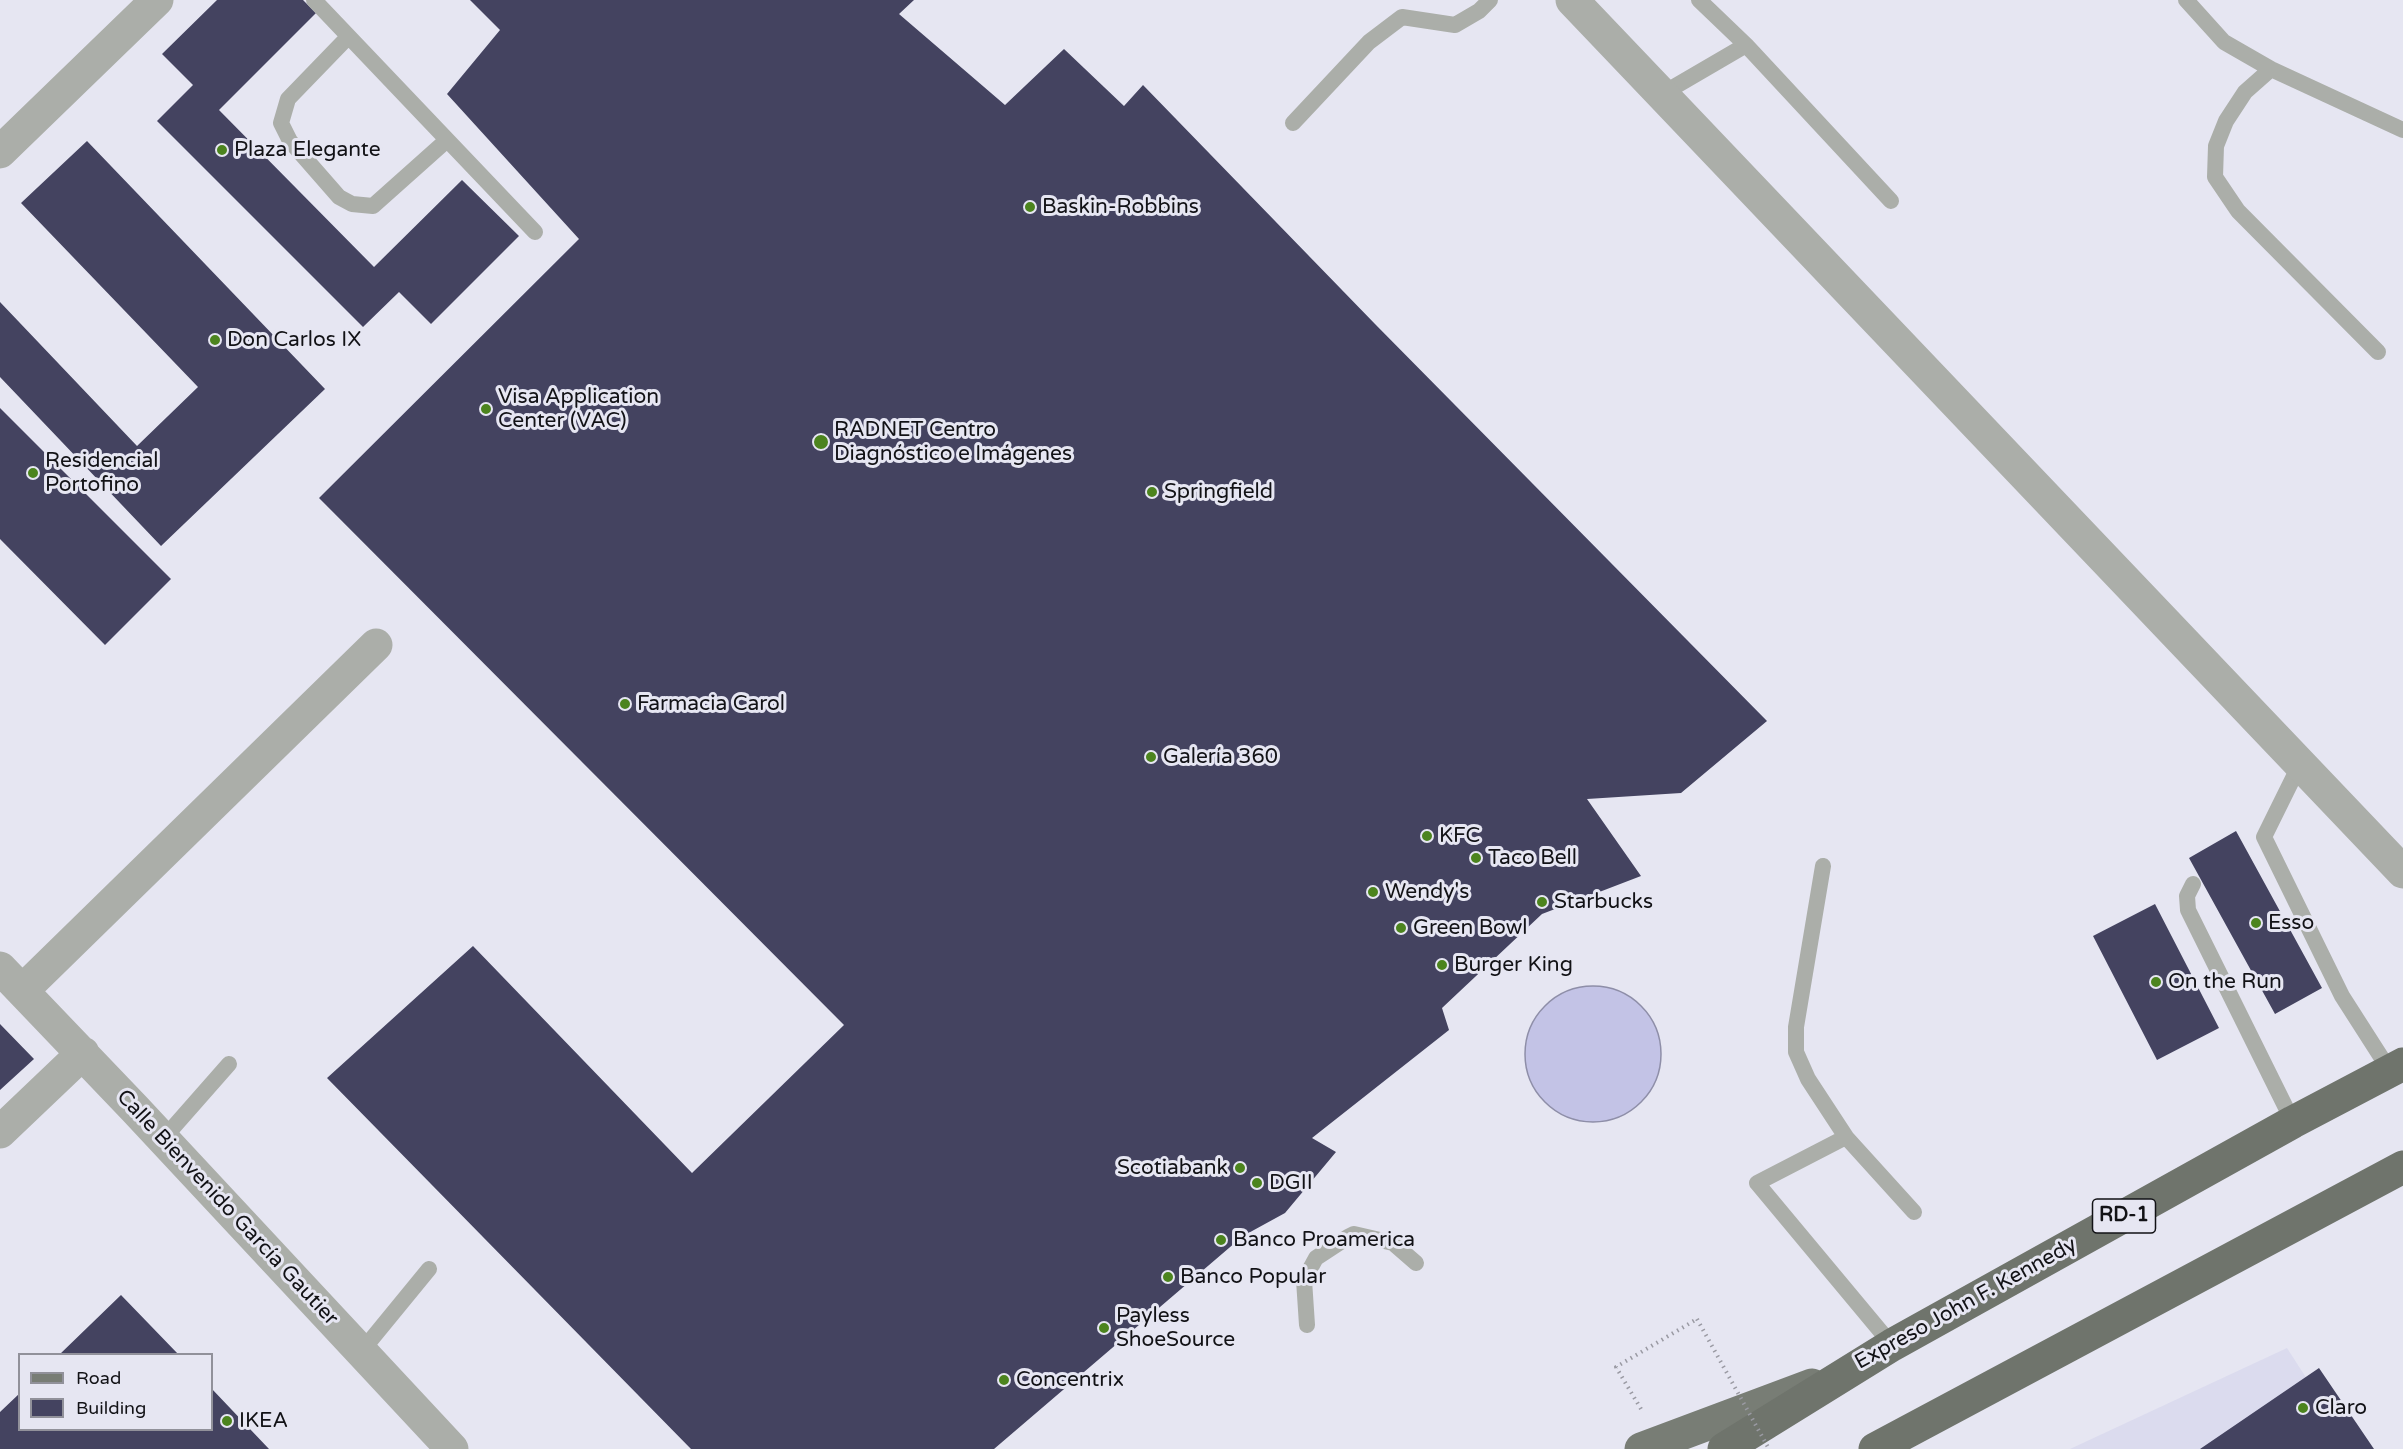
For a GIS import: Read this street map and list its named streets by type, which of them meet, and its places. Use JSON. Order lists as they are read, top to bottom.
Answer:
{
  "streets": {
    "highway": ["RD-1", "Expreso John F. Kennedy"],
    "street": ["Calle Bienvenido García Gautier"]
  },
  "crossings": [
    ["RD-1", "Expreso John F. Kennedy"]
  ],
  "places": [
    "Plaza Elegante",
    "Baskin-Robbins",
    "Don Carlos IX",
    "Visa Application Center (VAC)",
    "RADNET Centro Diagnóstico e Imágenes",
    "Residencial Portofino",
    "Springfield",
    "Farmacia Carol",
    "Galería 360",
    "KFC",
    "Taco Bell",
    "Wendy's",
    "Starbucks",
    "Esso",
    "Green Bowl",
    "Burger King",
    "On the Run",
    "Scotiabank",
    "DGII",
    "Banco Proamerica",
    "Banco Popular",
    "Payless ShoeSource",
    "Concentrix",
    "Claro",
    "IKEA"
  ],
  "legend": ["Road", "Building"]
}
